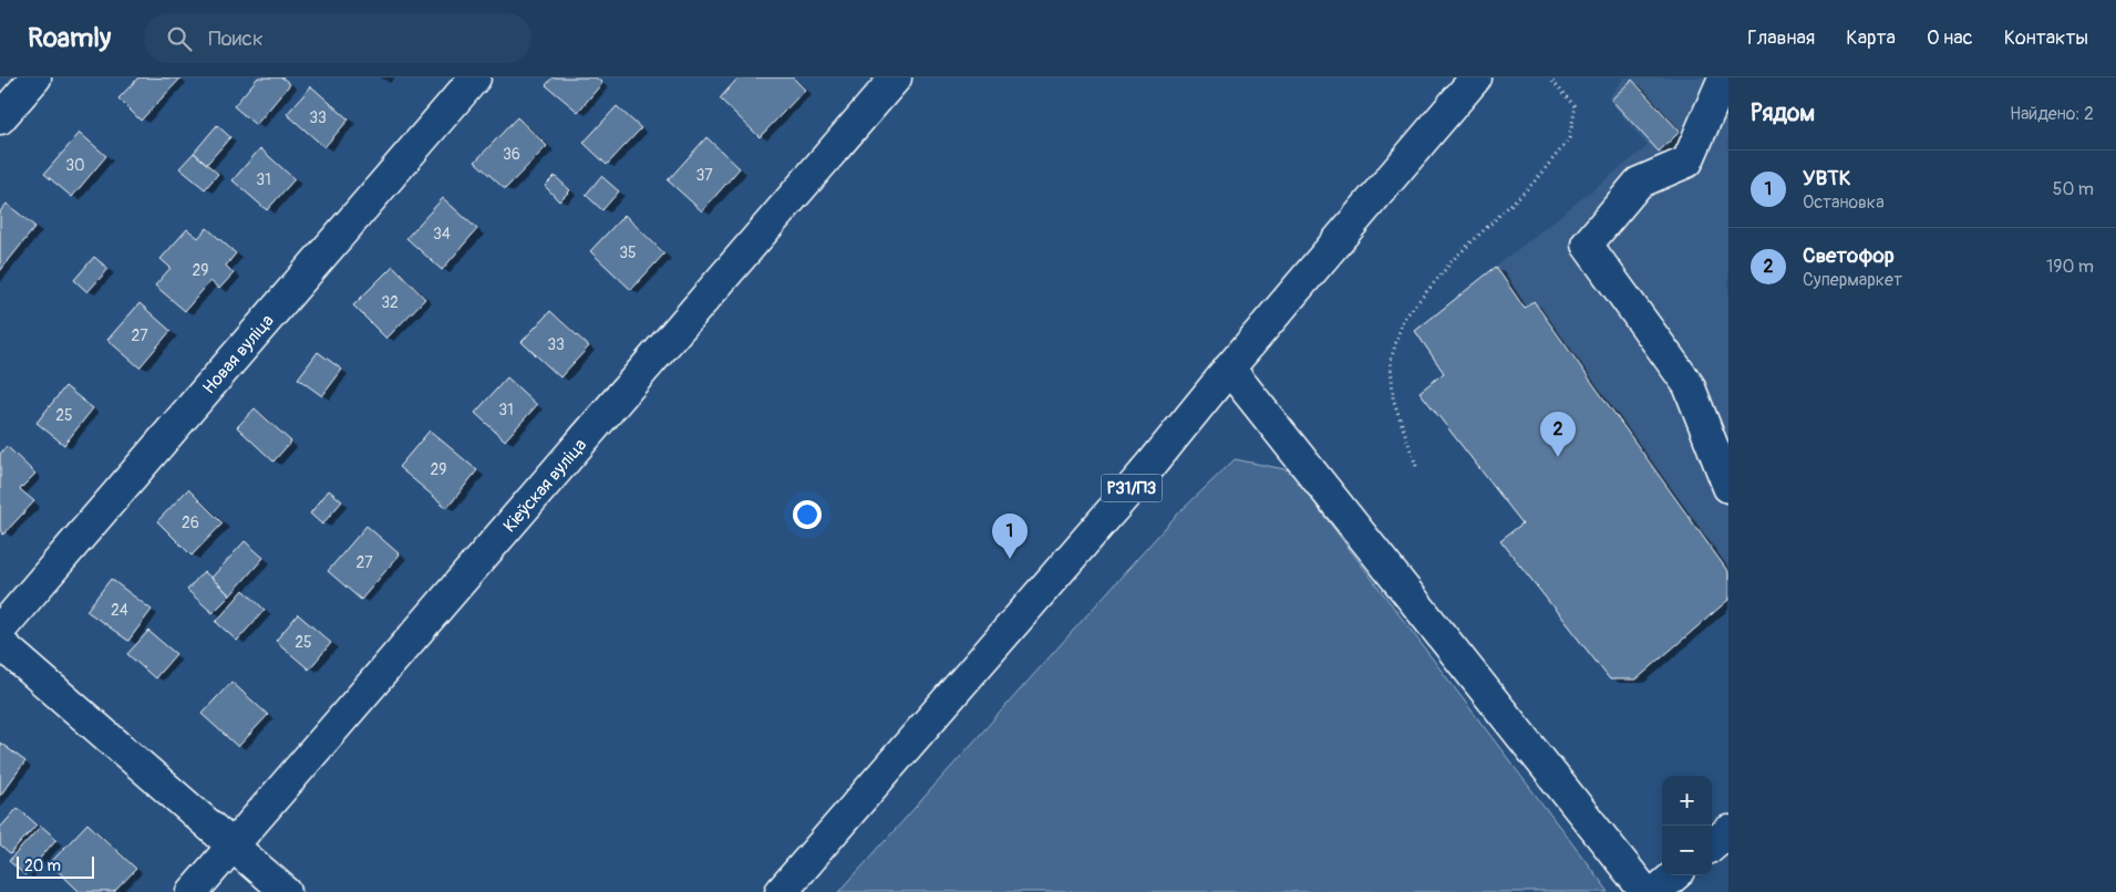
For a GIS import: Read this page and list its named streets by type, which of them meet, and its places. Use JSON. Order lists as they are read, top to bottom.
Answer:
{
  "streets": {
    "street": ["Новая вуліца", "Кіеўская вуліца", "Р31/П3"]
  },
  "house_numbers": [
    "33",
    "36",
    "30",
    "37",
    "31",
    "34",
    "35",
    "29",
    "32",
    "27",
    "33",
    "31",
    "25",
    "29",
    "26",
    "27",
    "24",
    "25"
  ],
  "scale_bar": "20 m",
  "page": {
    "header": "Roamly",
    "search": "Поиск",
    "nav": [
      "Главная",
      "Карта",
      "О нас",
      "Контакты"
    ],
    "heading": ["Рядом", "Найдено: 2"],
    "list": [
      {
        "mark": "1",
        "name": "УВТК",
        "note": "Остановка",
        "value": "50 m"
      },
      {
        "mark": "2",
        "name": "Светофор",
        "note": "Супермаркет",
        "value": "190 m"
      }
    ],
    "pins": ["2", "1"],
    "map_buttons": ["+", "−"],
    "scale": "20 m"
  }
}
